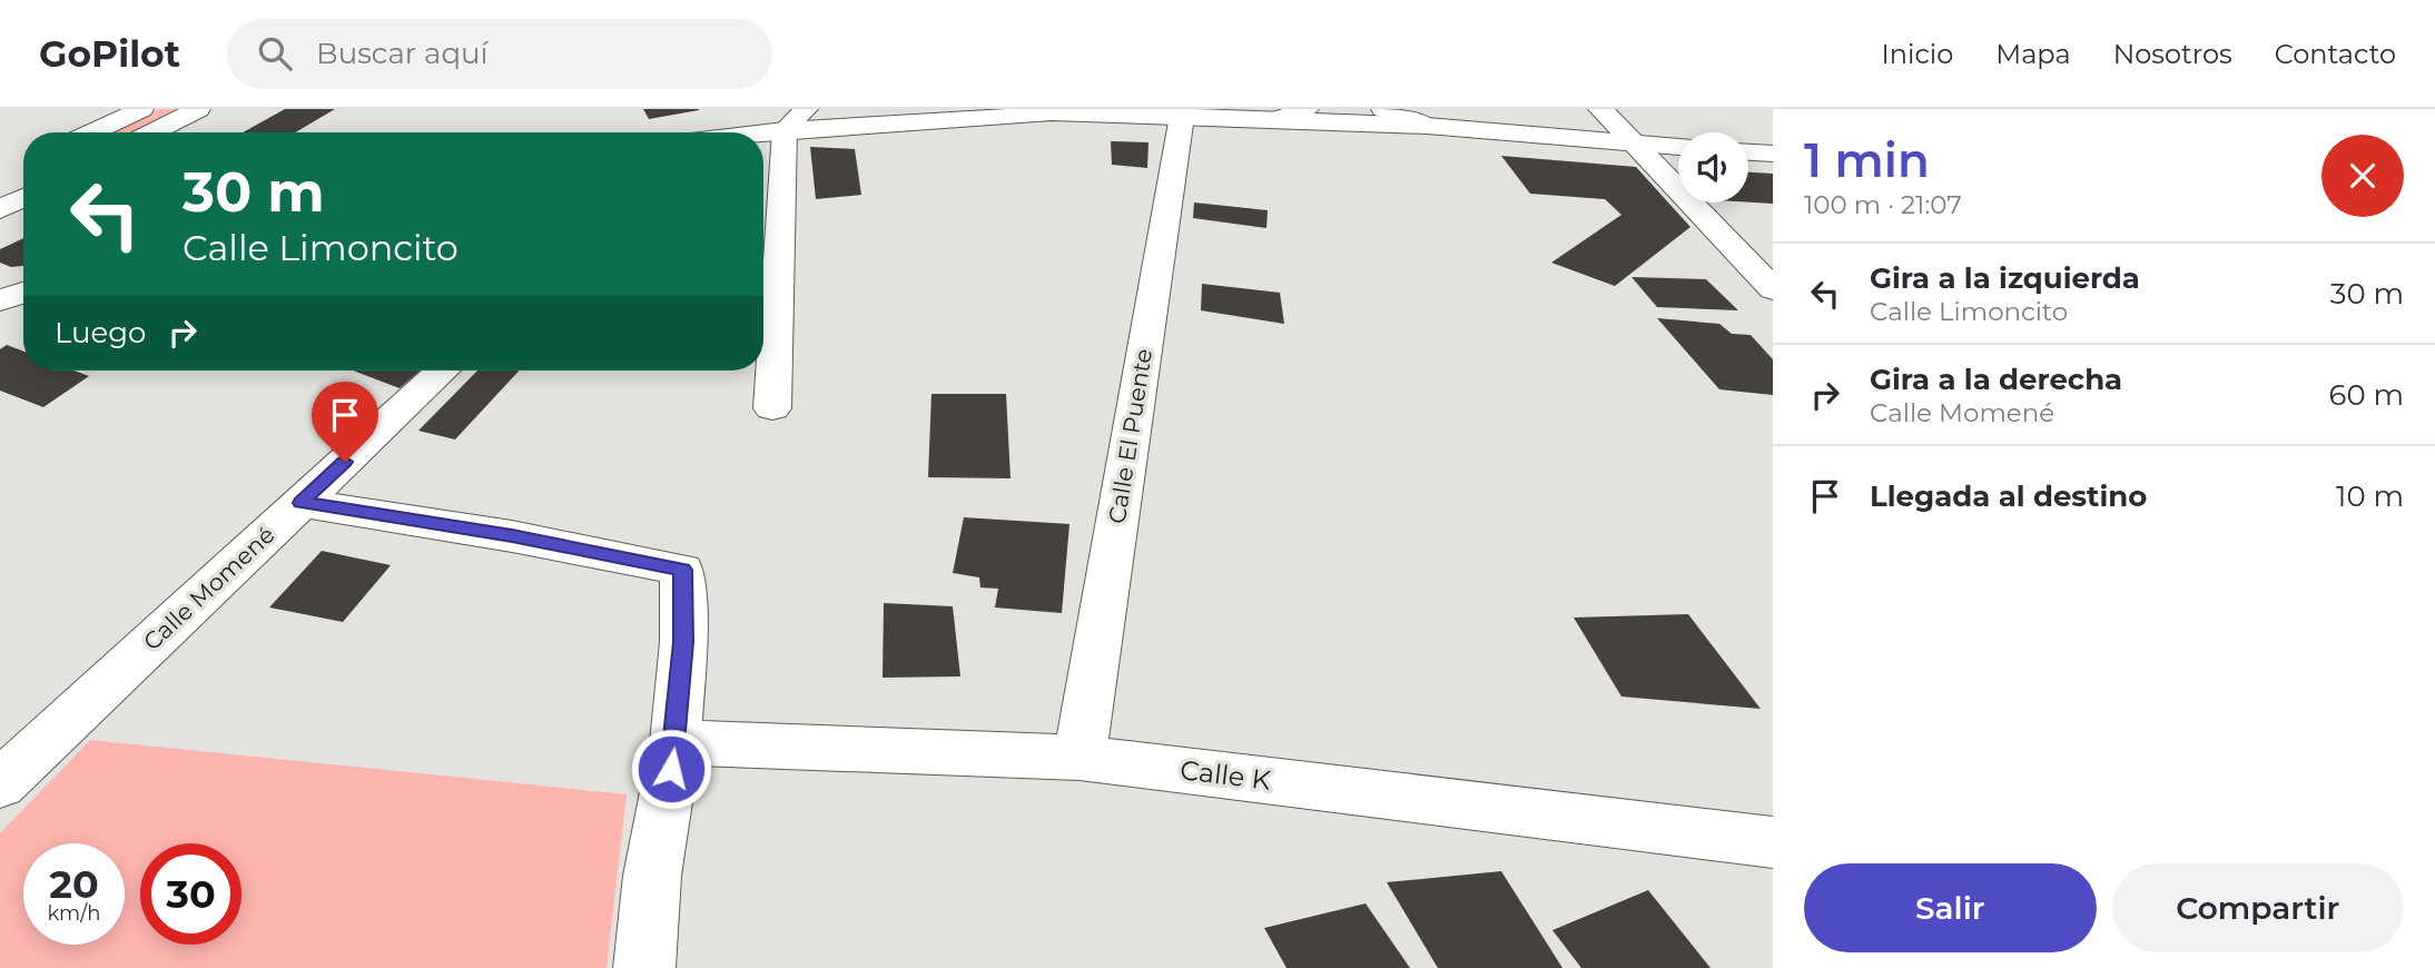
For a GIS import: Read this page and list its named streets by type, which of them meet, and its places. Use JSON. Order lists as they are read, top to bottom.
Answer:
{
  "streets": {
    "main road": ["Calle El Puente", "Calle Momené", "Calle K"]
  },
  "crossings": [
    ["Calle El Puente", "Calle K"]
  ],
  "page": {
    "header": "GoPilot",
    "search": "Buscar aquí",
    "nav": [
      "Inicio",
      "Mapa",
      "Nosotros",
      "Contacto"
    ],
    "heading": ["1 min", "100 m · 21:07"],
    "turn": ["30 m", "Calle Limoncito"],
    "list": [
      {
        "name": "Gira a la izquierda",
        "note": "Calle Limoncito",
        "value": "30 m"
      },
      {
        "name": "Gira a la derecha",
        "note": "Calle Momené",
        "value": "60 m"
      },
      {
        "name": "Llegada al destino",
        "value": "10 m"
      }
    ],
    "then": "Luego",
    "speed": "20 km/h",
    "limit": "30",
    "buttons": ["Salir", "Compartir"]
  }
}
